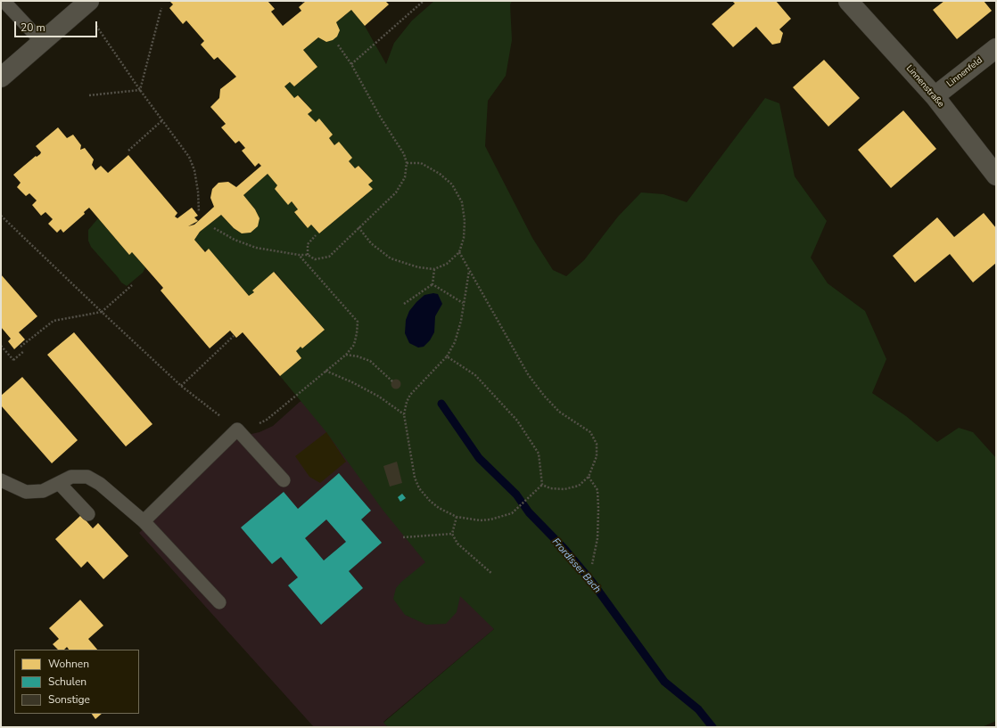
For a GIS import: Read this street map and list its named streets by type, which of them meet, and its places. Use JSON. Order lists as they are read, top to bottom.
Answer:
{
  "streets": {
    "street": ["Linnenfeld", "Linnenstraße"]
  },
  "crossings": [
    ["Linnenfeld", "Linnenstraße"]
  ],
  "water": ["Frordisser Bach"],
  "legend": ["Wohnen", "Schulen", "Sonstige"],
  "scale_bar": "20 m"
}
